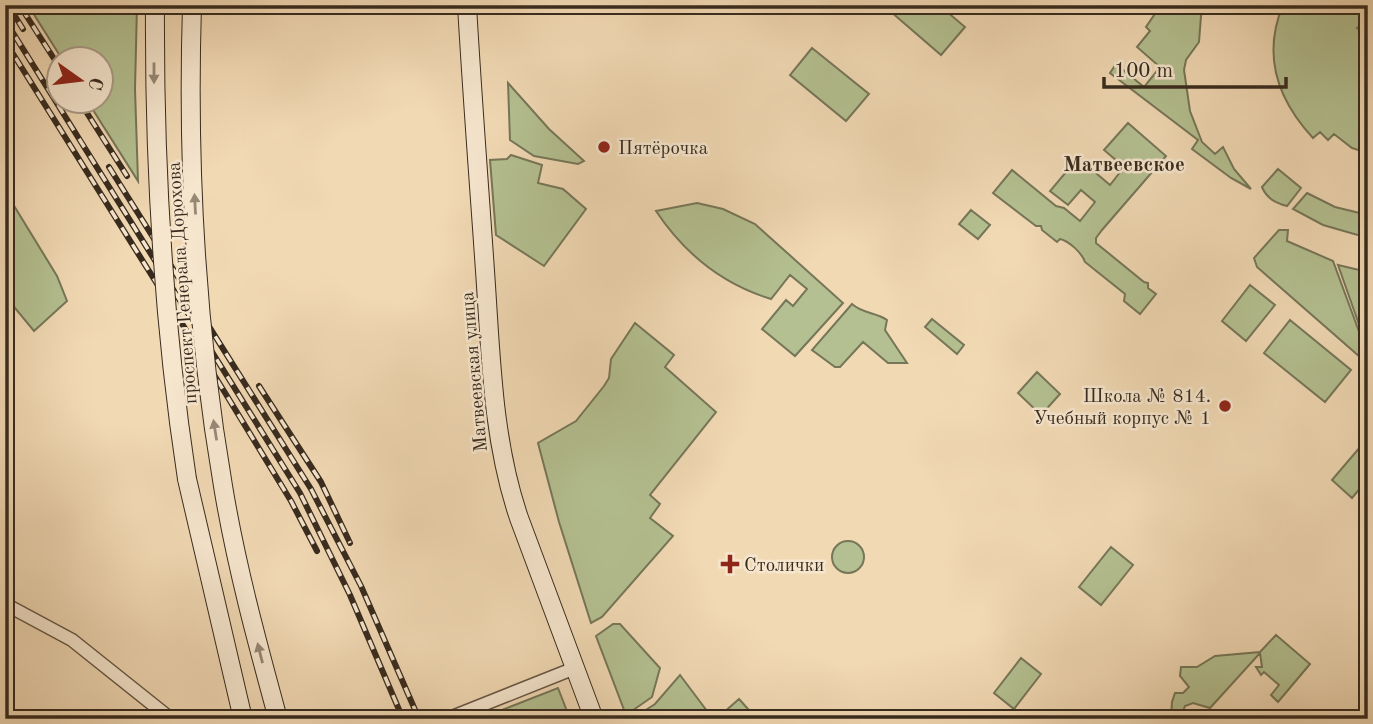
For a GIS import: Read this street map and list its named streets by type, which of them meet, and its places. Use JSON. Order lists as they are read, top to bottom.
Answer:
{
  "streets": {
    "main road": ["проспект Генерала Дорохова", "Матвеевская улица"]
  },
  "districts": ["Матвеевское"],
  "places": {
    "other": ["Пятёрочка", "Школа № 814. Учебный корпус № 1"],
    "health": ["Столички"]
  },
  "scale_bar": "100 m",
  "north": "right"
}
